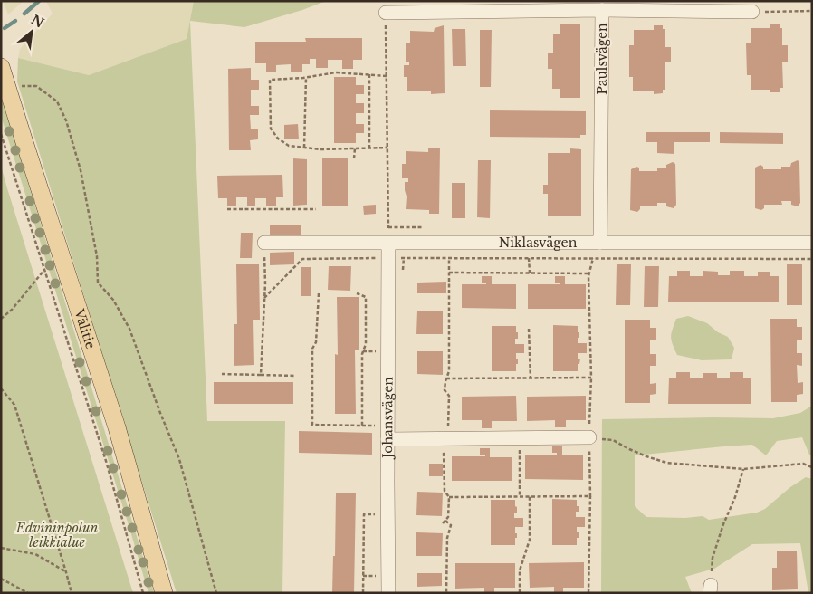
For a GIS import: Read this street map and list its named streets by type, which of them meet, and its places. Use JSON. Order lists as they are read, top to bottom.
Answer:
{
  "streets": {
    "main road": ["Välitie"],
    "street": ["Paulsvägen", "Niklasvägen", "Johansvägen"]
  },
  "crossings": [
    ["Paulsvägen", "Niklasvägen"],
    ["Niklasvägen", "Johansvägen"]
  ],
  "parks": ["Edvininpolun leikkialue"],
  "north": "top right"
}
